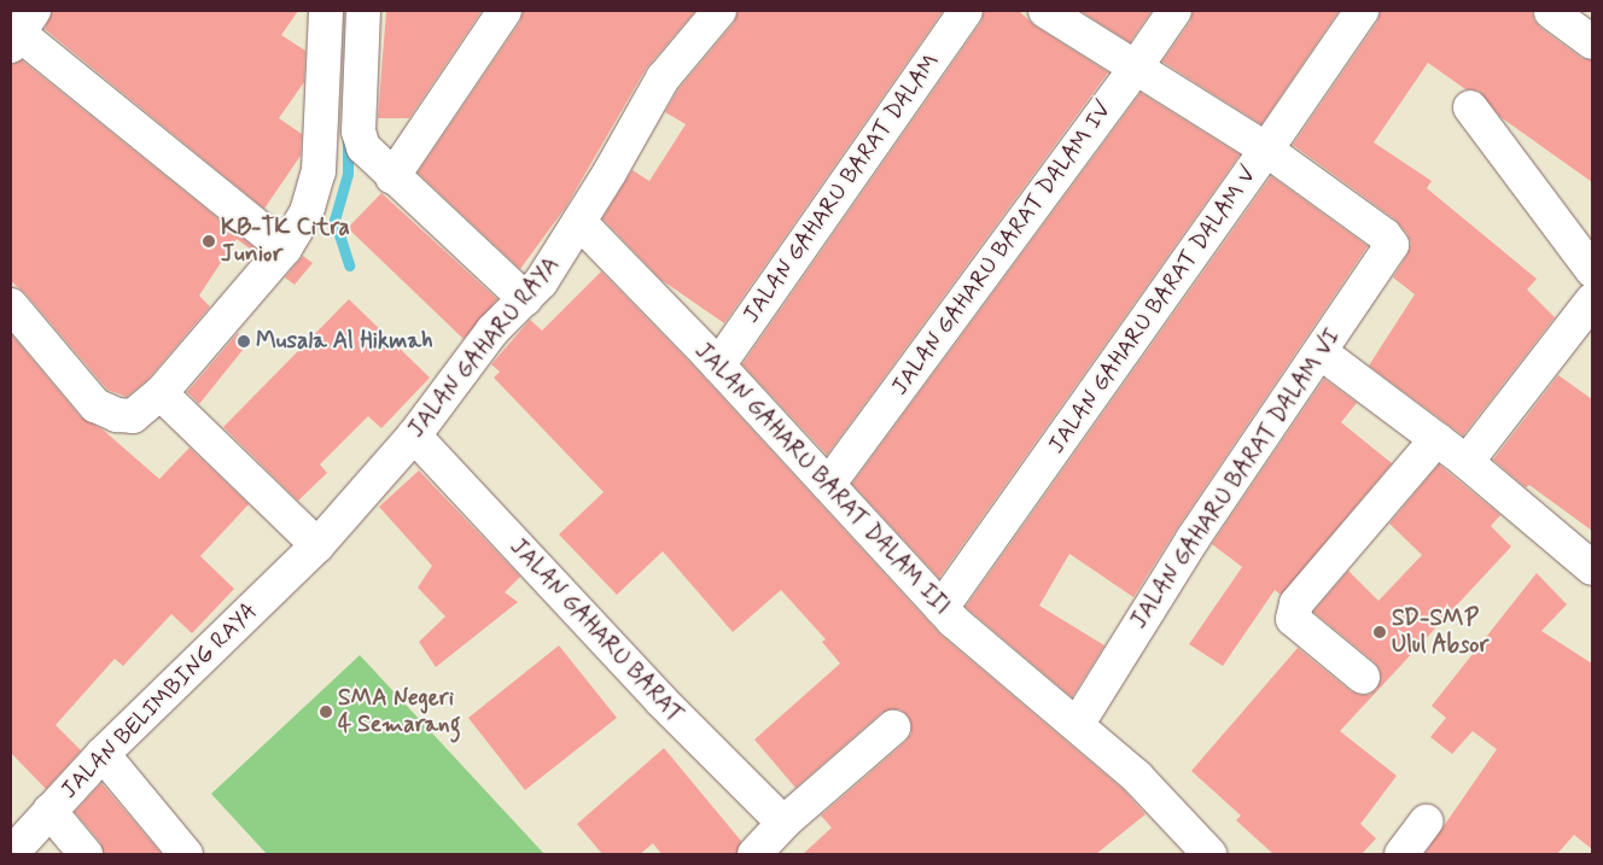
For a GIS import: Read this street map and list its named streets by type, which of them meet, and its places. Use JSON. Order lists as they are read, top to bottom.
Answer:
{
  "streets": {
    "street": [
      "JALAN GAHARU BARAT DALAM",
      "JALAN GAHARU BARAT DALAM IV",
      "JALAN GAHARU BARAT DALAM V",
      "JALAN GAHARU RAYA",
      "JALAN GAHARU BARAT DALAM III",
      "JALAN GAHARU BARAT DALAM VI",
      "JALAN GAHARU BARAT",
      "JALAN BELIMBING RAYA"
    ]
  },
  "crossings": [
    ["JALAN GAHARU BARAT DALAM", "JALAN GAHARU BARAT DALAM III"],
    ["JALAN GAHARU BARAT DALAM IV", "JALAN GAHARU BARAT DALAM III"],
    ["JALAN GAHARU BARAT DALAM V", "JALAN GAHARU BARAT DALAM III"],
    ["JALAN GAHARU BARAT DALAM V", "JALAN GAHARU BARAT DALAM VI"],
    ["JALAN GAHARU RAYA", "JALAN GAHARU BARAT DALAM III"],
    ["JALAN GAHARU RAYA", "JALAN GAHARU BARAT"],
    ["JALAN GAHARU RAYA", "JALAN BELIMBING RAYA"],
    ["JALAN GAHARU BARAT DALAM III", "JALAN GAHARU BARAT DALAM VI"]
  ],
  "places": [
    "KB-TK Citra Junior",
    "Musala Al Hikmah",
    "SD-SMP Ulul Absor",
    "SMA Negeri 4 Semarang"
  ]
}
